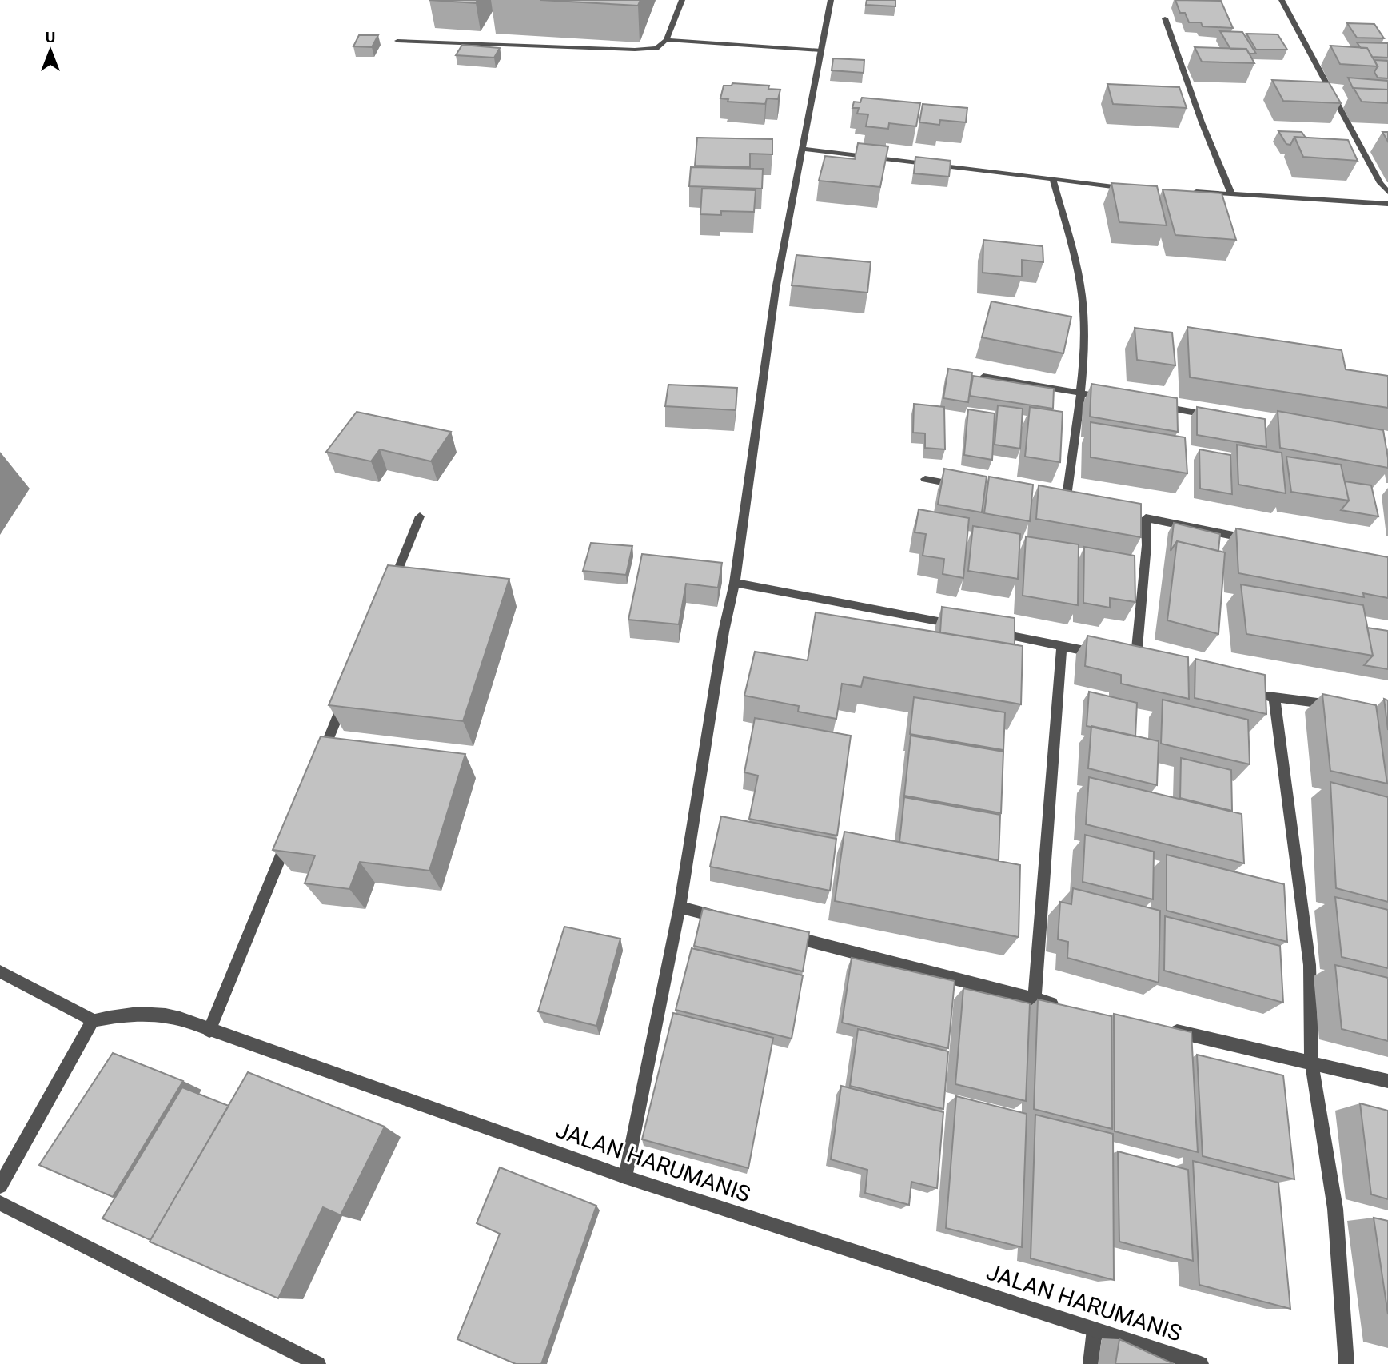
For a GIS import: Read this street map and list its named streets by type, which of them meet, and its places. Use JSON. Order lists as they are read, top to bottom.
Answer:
{
  "streets": {
    "street": ["JALAN HARUMANIS"]
  },
  "north": "top"
}
